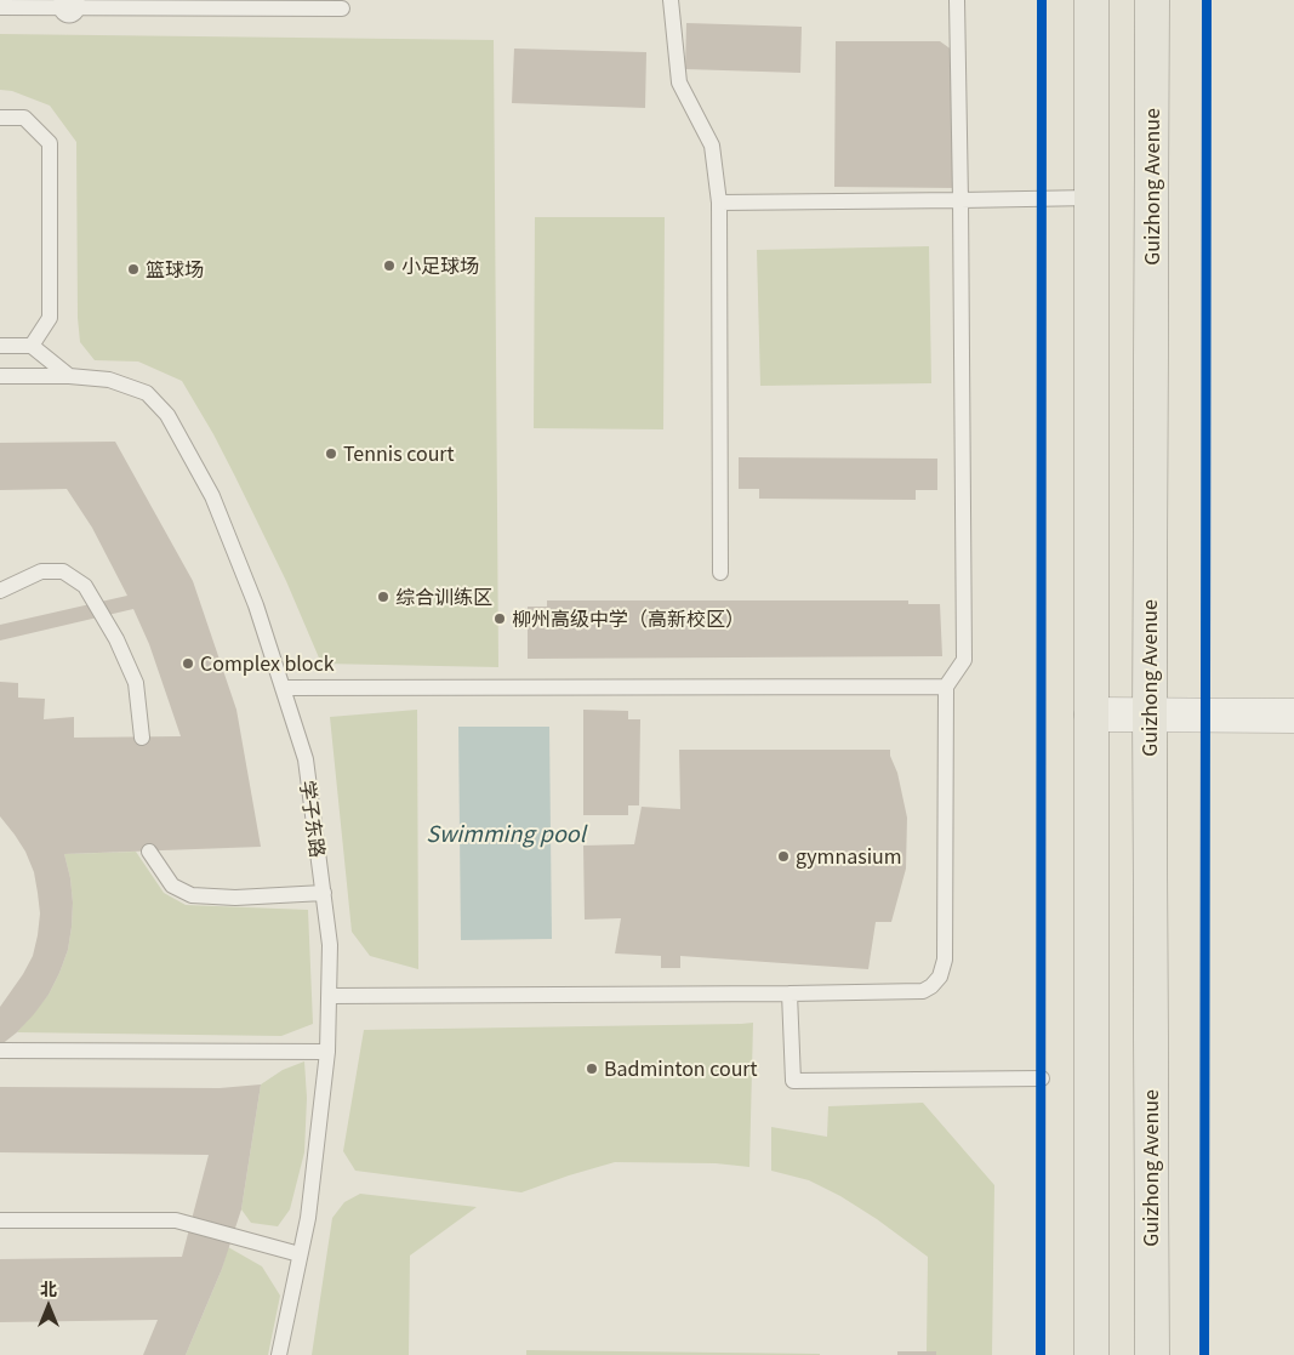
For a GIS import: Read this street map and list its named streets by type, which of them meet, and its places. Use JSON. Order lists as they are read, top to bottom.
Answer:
{
  "streets": {
    "main road": ["Guizhong Avenue"],
    "lane": ["学子东路"]
  },
  "water": ["Swimming pool"],
  "places": [
    "小足球场",
    "篮球场",
    "Tennis court",
    "综合训练区",
    "柳州高级中学（高新校区）",
    "Complex block",
    "gymnasium",
    "Badminton court"
  ],
  "north": "top"
}
